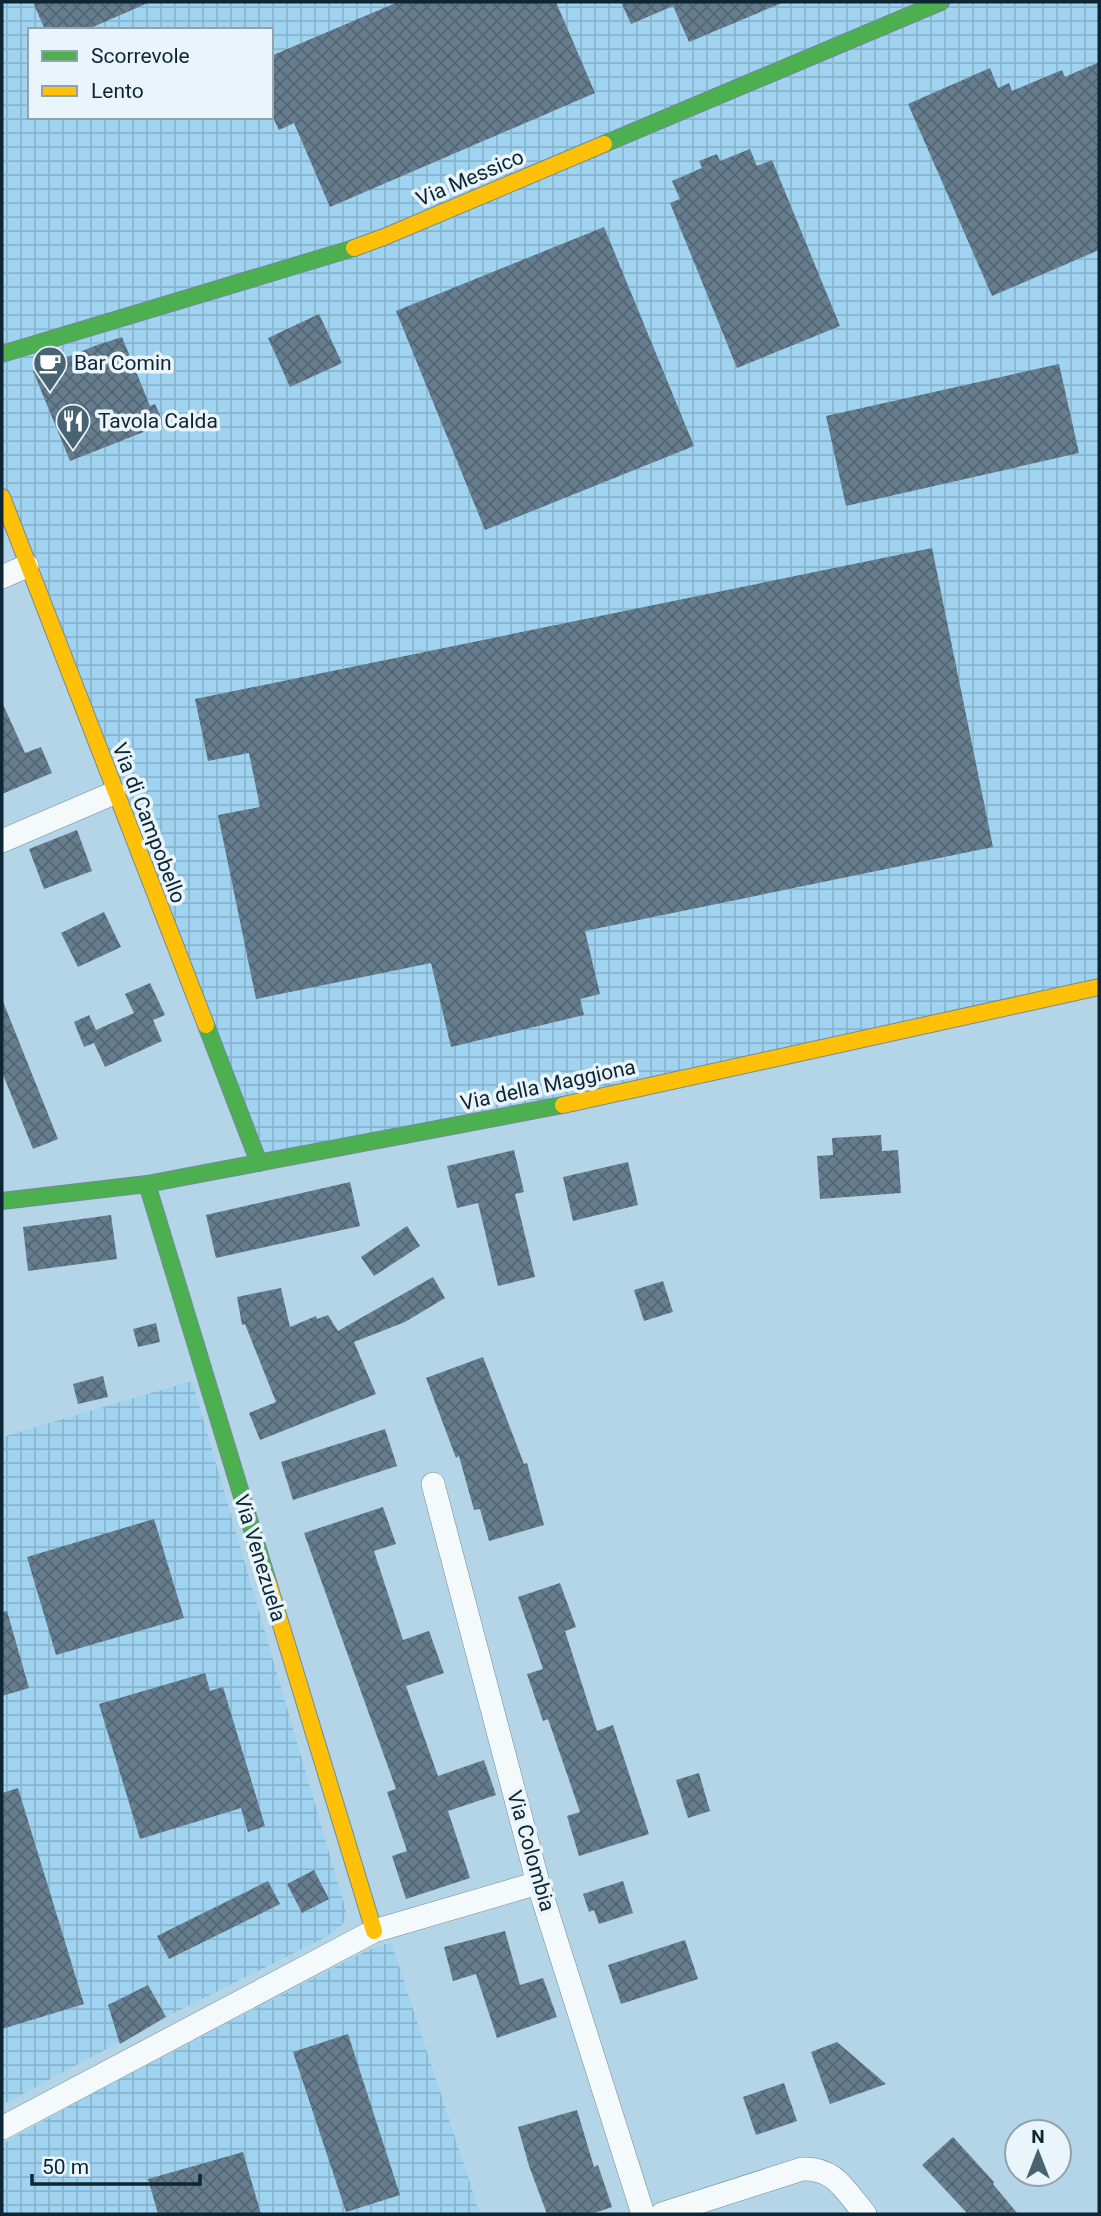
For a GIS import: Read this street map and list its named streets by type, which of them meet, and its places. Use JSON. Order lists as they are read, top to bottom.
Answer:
{
  "streets": {
    "street": [
      "Via Messico",
      "Via di Campobello",
      "Via della Maggiona",
      "Via Venezuela",
      "Via Colombia"
    ]
  },
  "crossings": [
    ["Via di Campobello", "Via della Maggiona"],
    ["Via della Maggiona", "Via Venezuela"]
  ],
  "places": {
    "cafe": ["Bar Comin"],
    "restaurant": ["Tavola Calda"]
  },
  "legend": ["Scorrevole", "Lento"],
  "scale_bar": "50 m",
  "north": "top"
}
